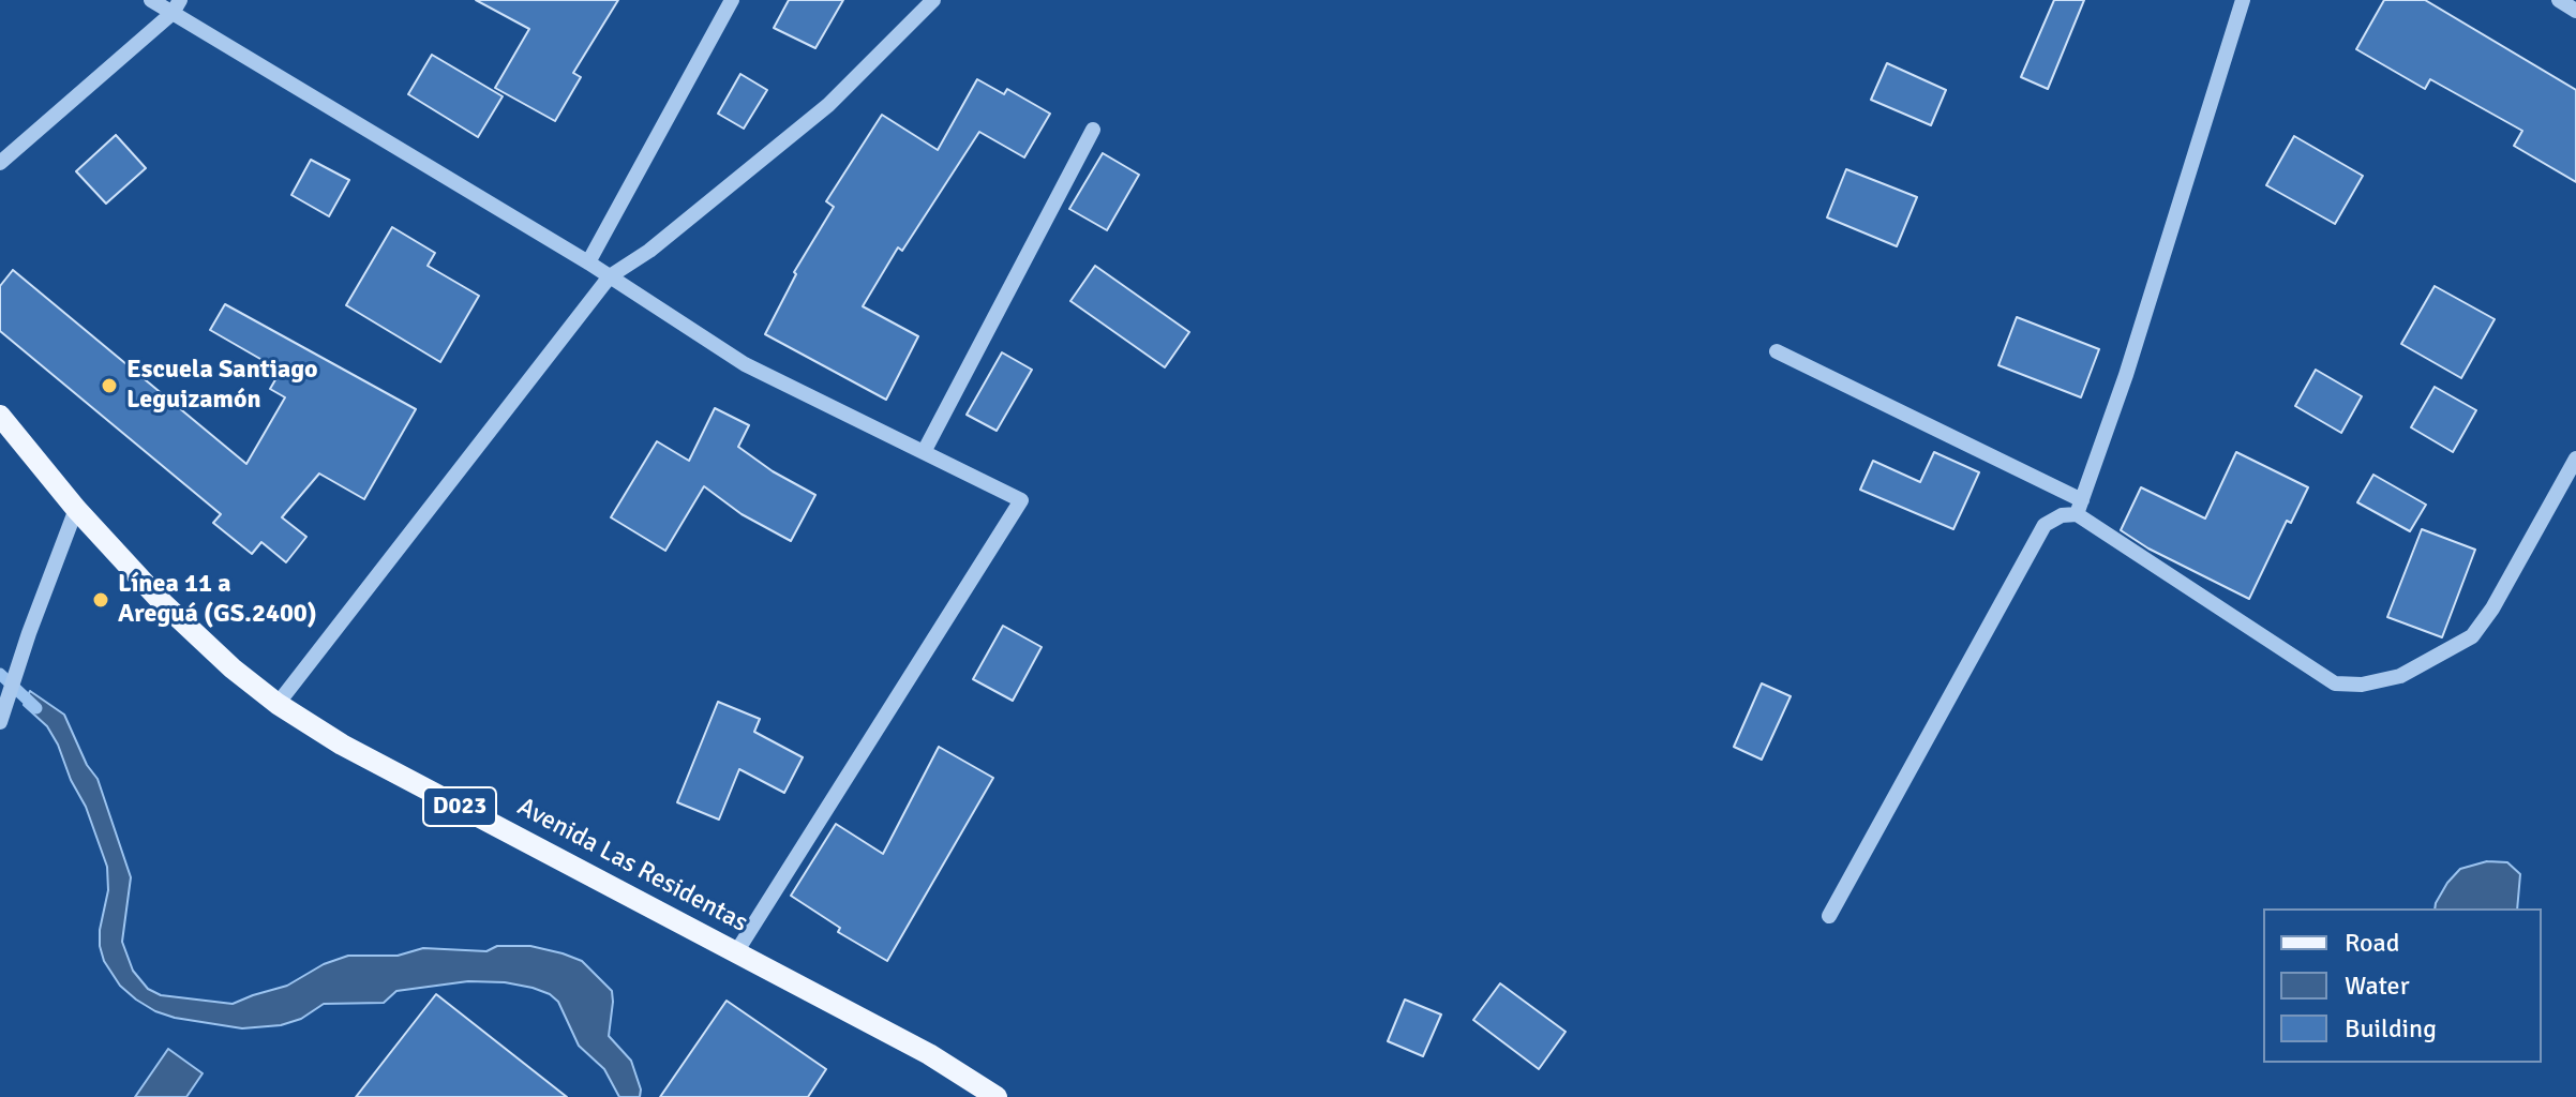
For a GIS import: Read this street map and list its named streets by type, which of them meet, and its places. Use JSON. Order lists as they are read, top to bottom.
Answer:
{
  "streets": {
    "main road": ["D023", "Avenida Las Residentas"]
  },
  "places": ["Escuela Santiago Leguizamón", "Línea 11 a Areguá (GS.2400)"],
  "legend": ["Road", "Water", "Building"]
}
